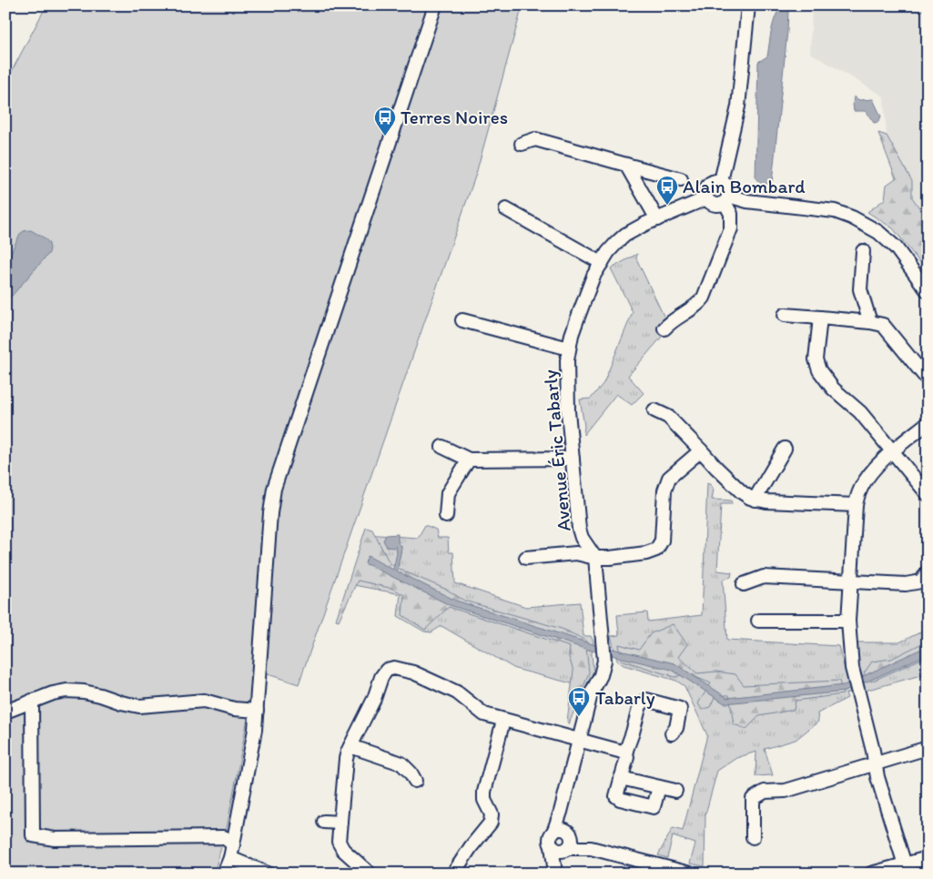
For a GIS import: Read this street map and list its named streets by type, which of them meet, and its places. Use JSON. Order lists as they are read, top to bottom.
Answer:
{
  "streets": {
    "street": ["Avenue Éric Tabarly"]
  },
  "places": {
    "bus stop": ["Terres Noires", "Alain Bombard", "Tabarly"]
  }
}
